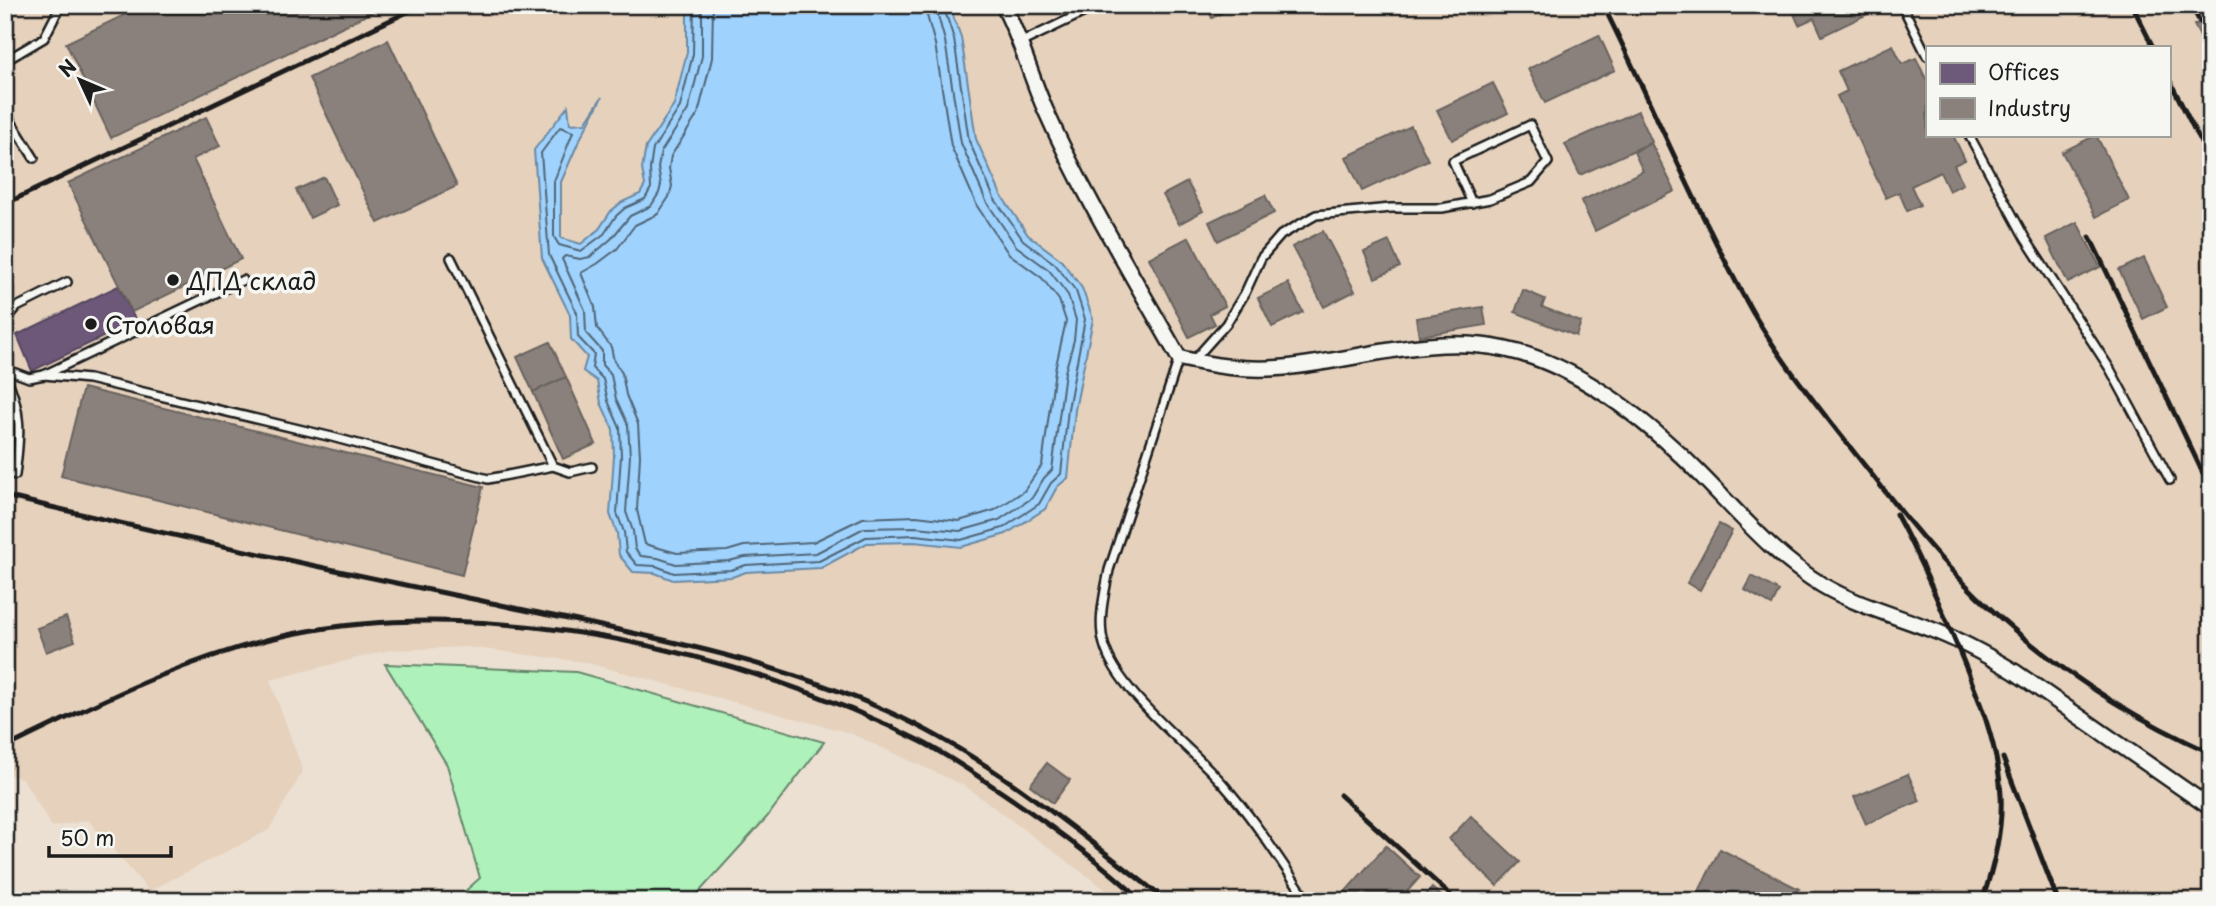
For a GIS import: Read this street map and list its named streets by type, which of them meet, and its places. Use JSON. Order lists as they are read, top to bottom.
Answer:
{
  "places": ["ДПД склад", "Столовая"],
  "legend": ["Offices", "Industry"],
  "scale_bar": "50 m",
  "north": "top left"
}
